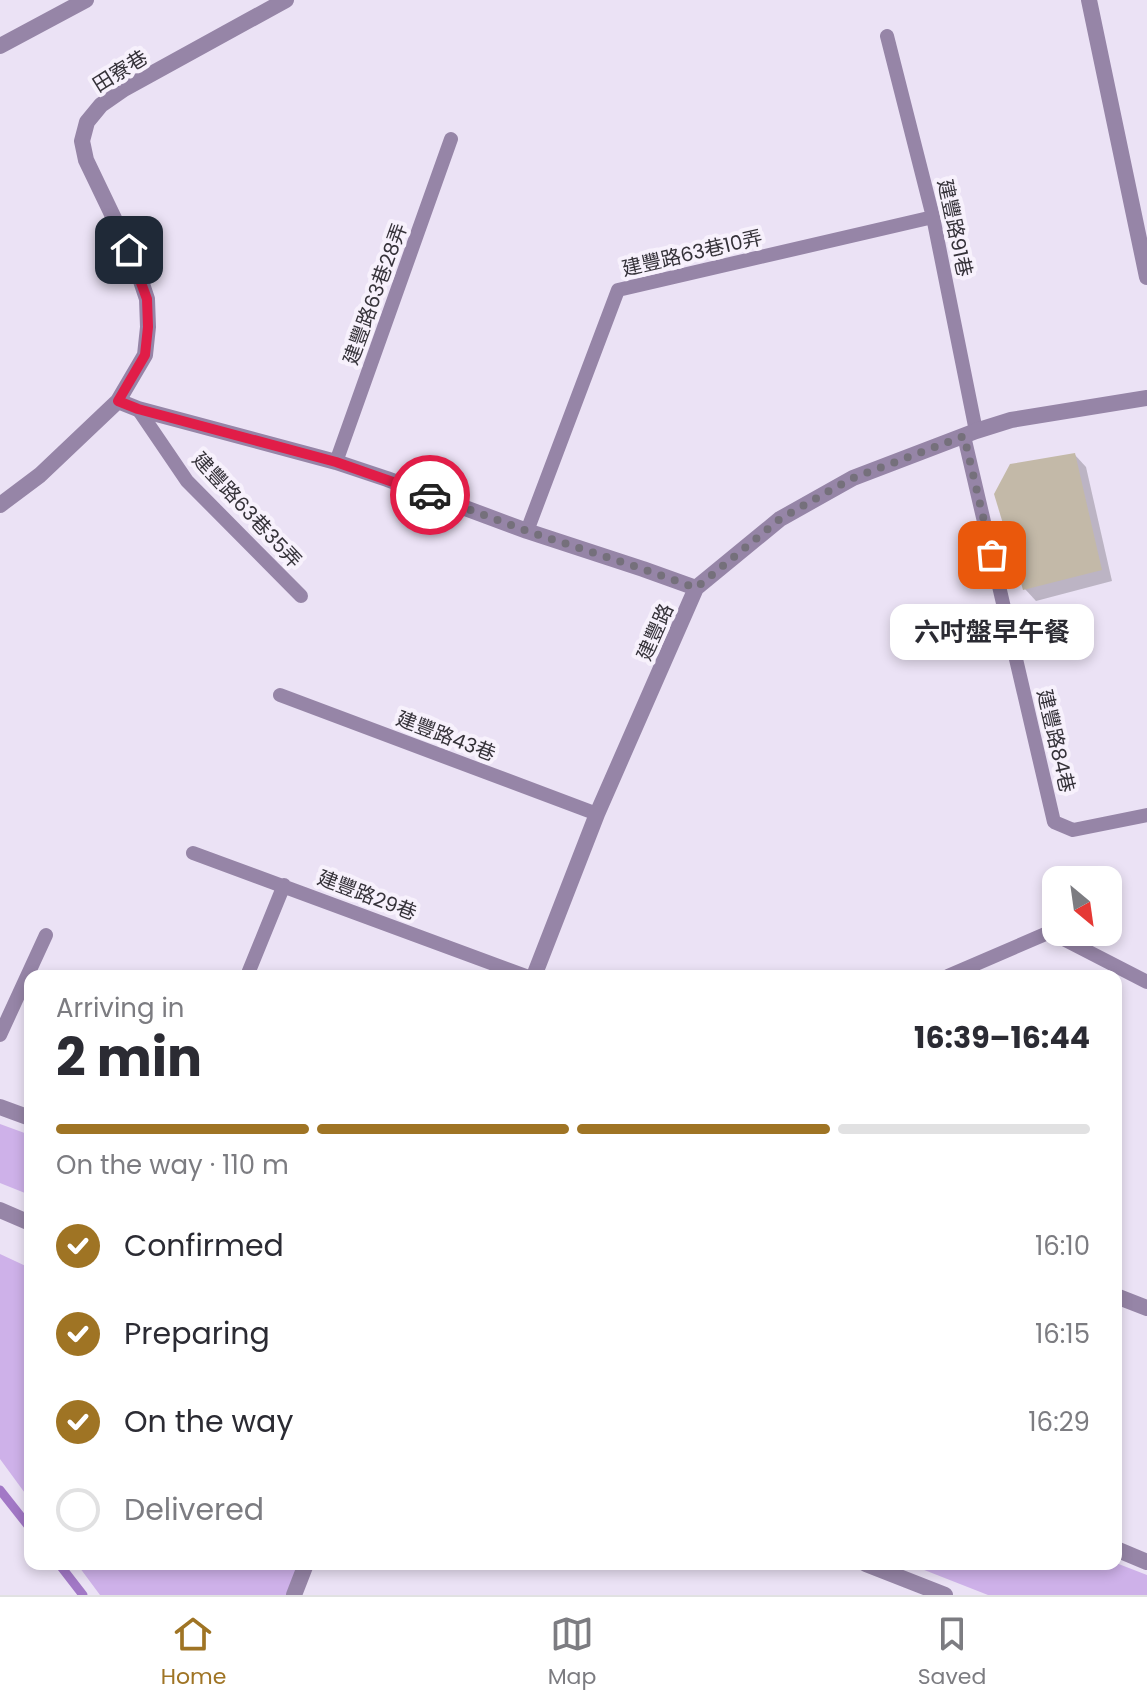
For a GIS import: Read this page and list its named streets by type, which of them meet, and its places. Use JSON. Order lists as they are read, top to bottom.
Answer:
{
  "streets": {
    "street": ["田寮巷", "建豐路"],
    "lane": [
      "建豐路91巷",
      "建豐路63巷10弄",
      "建豐路63巷28弄",
      "建豐路63巷35弄",
      "建豐路43巷",
      "建豐路84巷",
      "建豐路29巷"
    ]
  },
  "crossings": [
    ["建豐路91巷", "建豐路63巷10弄"],
    ["建豐路91巷", "建豐路"],
    ["建豐路91巷", "建豐路84巷"],
    ["建豐路", "建豐路43巷"],
    ["建豐路", "建豐路84巷"]
  ],
  "places": ["六吋盤早午餐"],
  "north": "bottom right",
  "page": {
    "bubble": "六吋盤早午餐",
    "heading": ["2 min", "Arriving in", "16:39–16:44"],
    "bar": "On the way · 110 m",
    "list": [
      ["Confirmed", "16:10"],
      ["Preparing", "16:15"],
      ["On the way", "16:29"],
      "Delivered"
    ],
    "tabs": ["Home", "Map", "Saved"]
  }
}
